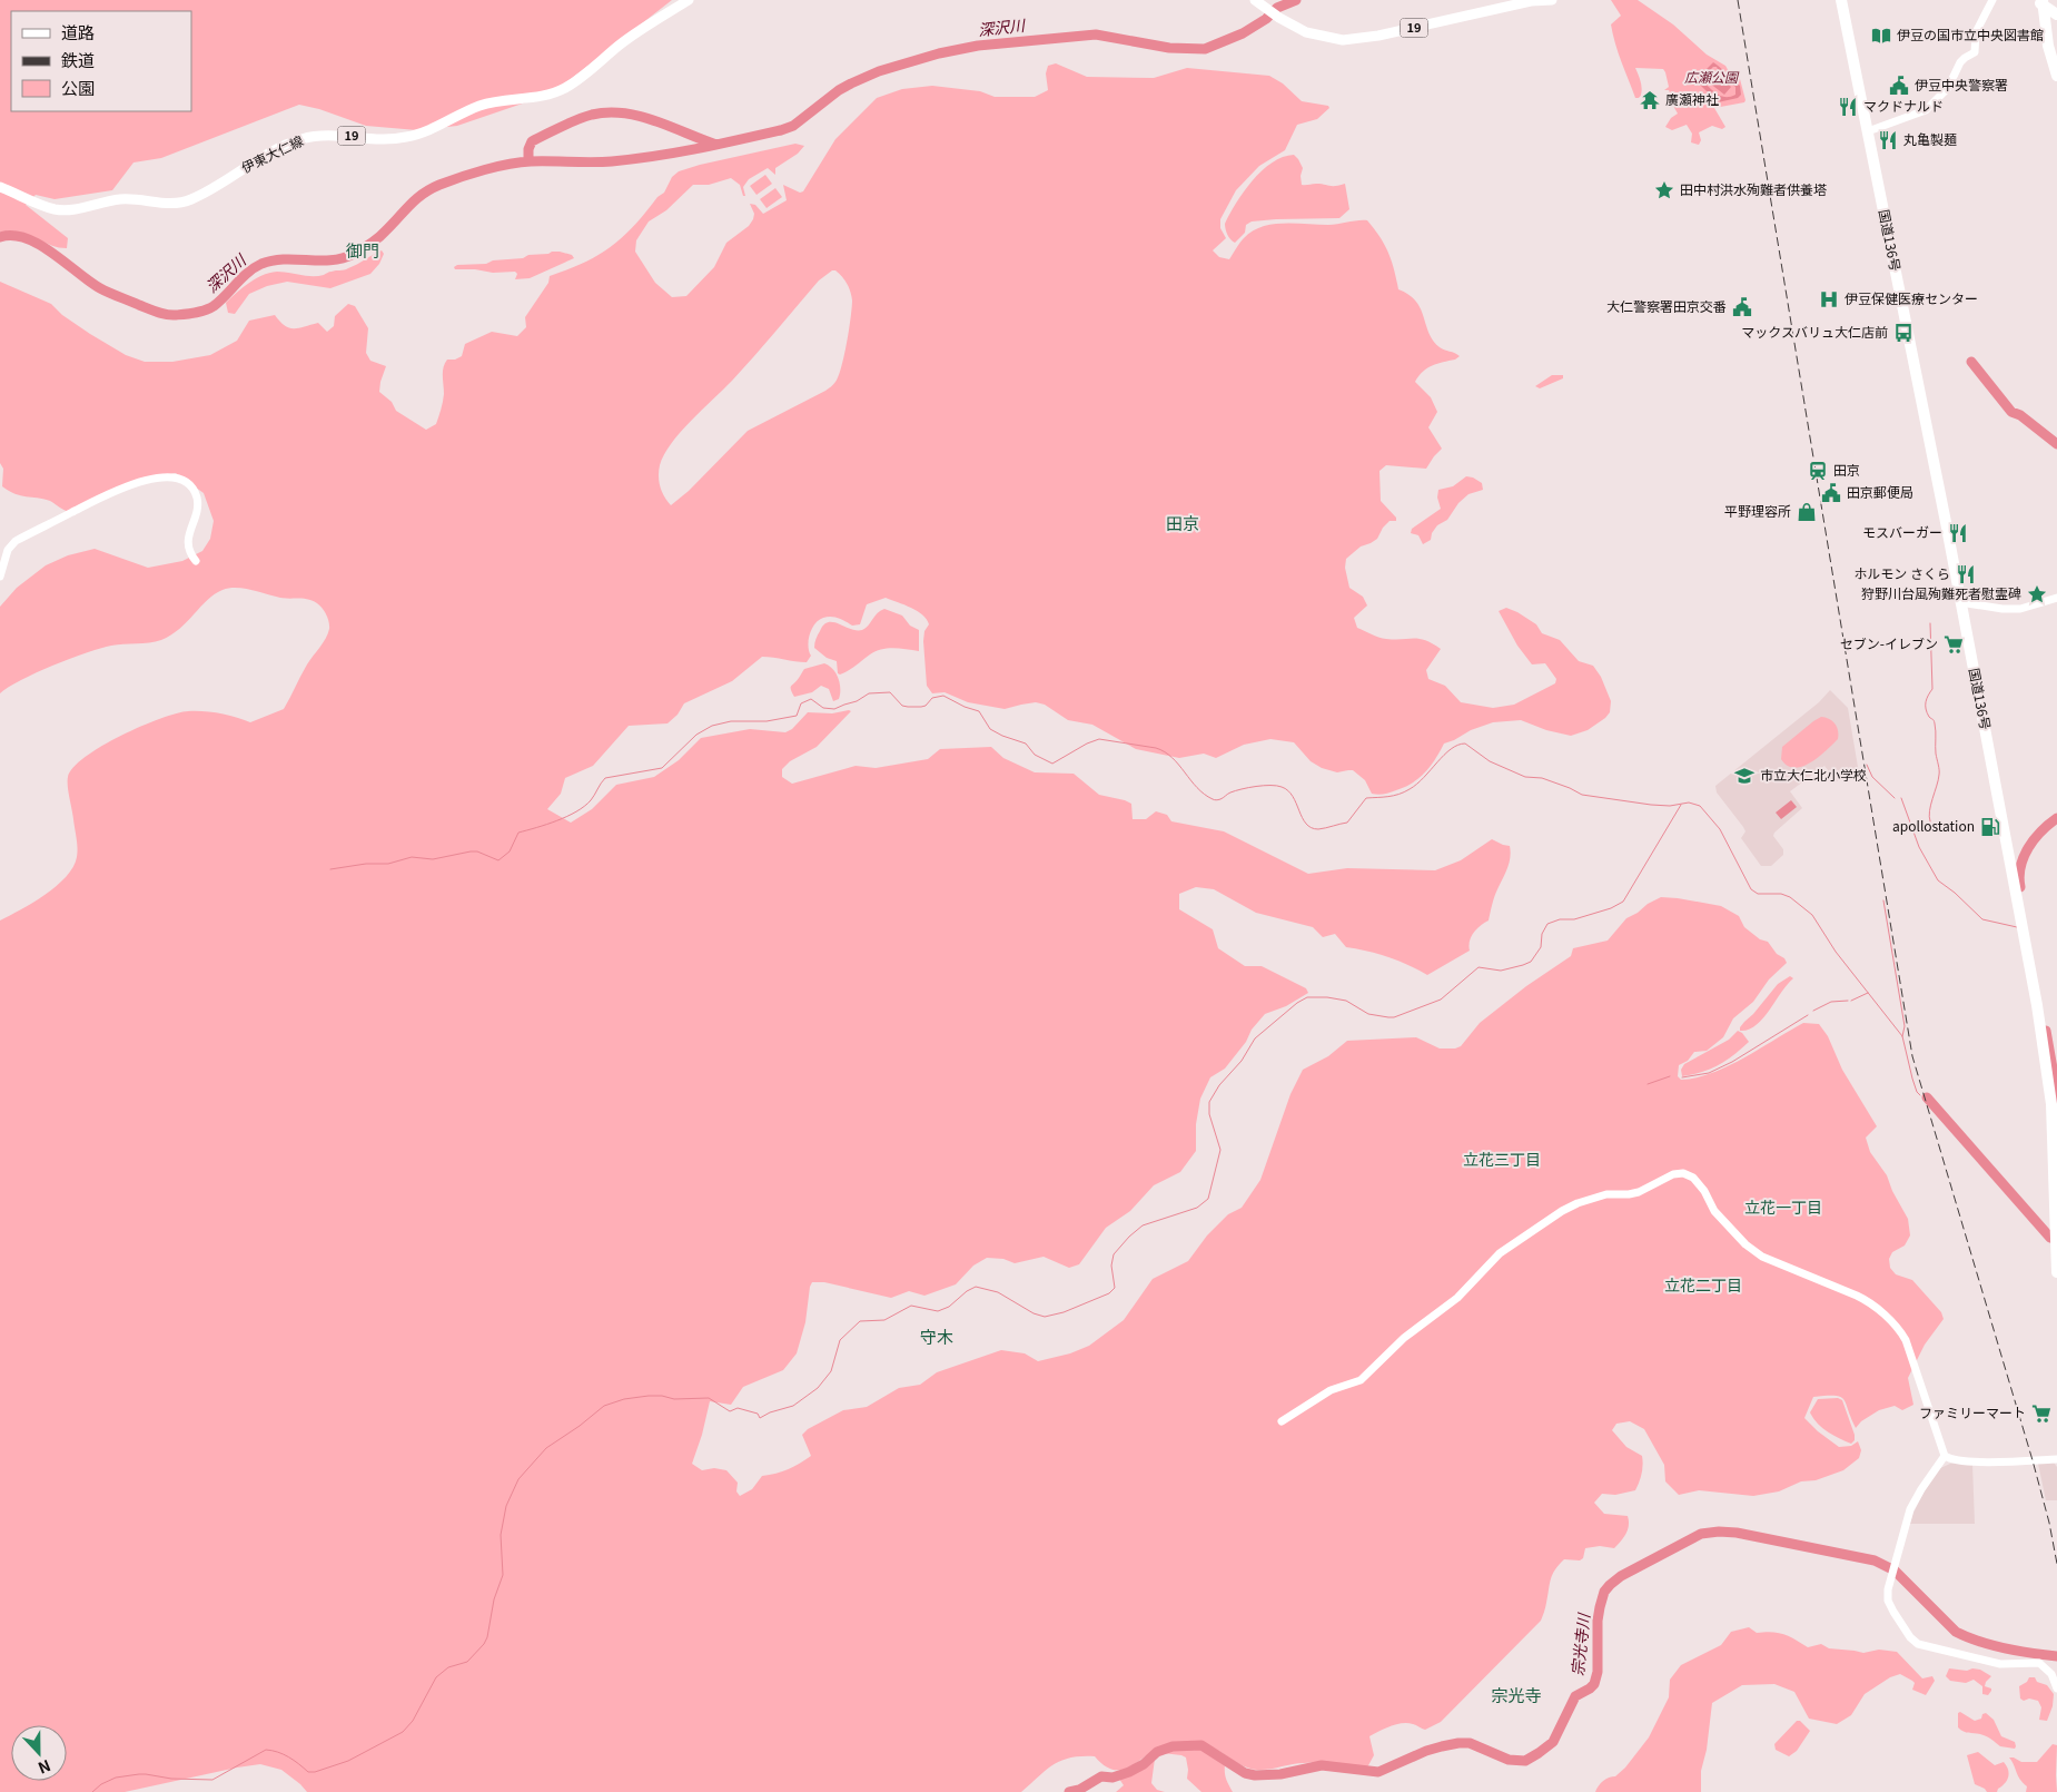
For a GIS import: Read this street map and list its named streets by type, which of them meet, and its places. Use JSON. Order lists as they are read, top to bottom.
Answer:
{
  "streets": {
    "highway": ["国道136号"],
    "main road": ["19", "伊東大仁線"]
  },
  "districts": [
    "御門",
    "田京",
    "立花三丁目",
    "立花一丁目",
    "立花二丁目",
    "守木",
    "宗光寺"
  ],
  "water": ["深沢川", "宗光寺川"],
  "parks": ["広瀬公園"],
  "places": {
    "library": ["伊豆の国市立中央図書館"],
    "public building": ["伊豆中央警察署", "大仁警察署田京交番", "田京郵便局"],
    "temple": ["廣瀬神社"],
    "restaurant": [
      "マクドナルド",
      "丸亀製麺",
      "モスバーガー",
      "ホルモン さくら"
    ],
    "place": ["田中村洪水殉難者供養塔", "狩野川台風殉難死者慰霊碑"],
    "hospital": ["伊豆保健医療センター"],
    "bus stop": ["マックスバリュ大仁店前"],
    "station": ["田京"],
    "shop": ["平野理容所"],
    "supermarket": ["セブン-イレブン", "ファミリーマート"],
    "school or university": ["市立大仁北小学校"],
    "fuel station": ["apollostation"]
  },
  "legend": ["道路", "鉄道", "公園"],
  "north": "bottom"
}
